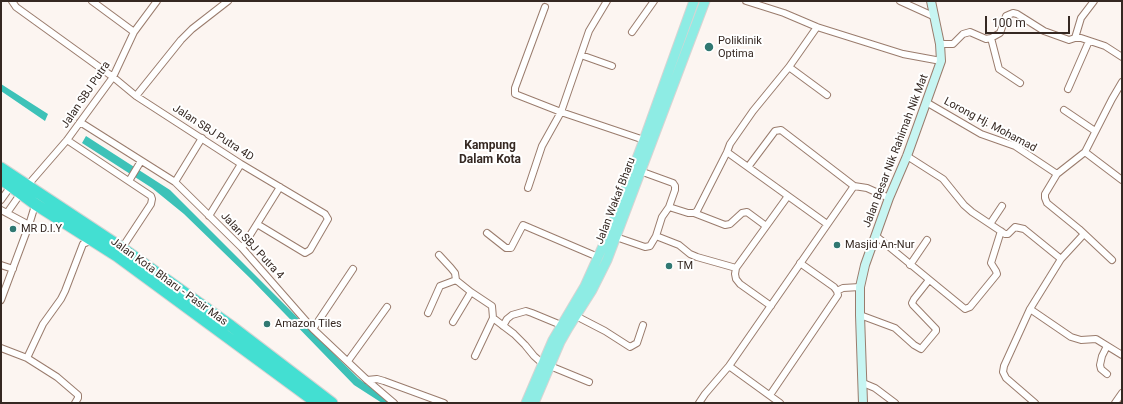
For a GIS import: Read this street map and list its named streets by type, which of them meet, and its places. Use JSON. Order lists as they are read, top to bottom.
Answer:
{
  "streets": {
    "highway": ["Jalan Kota Bharu - Pasir Mas"],
    "main road": ["Jalan Wakaf Bharu"],
    "street": [
      "Jalan SBJ Putra",
      "Lorong Hj. Mohamad",
      "Jalan SBJ Putra 4D",
      "Jalan Besar Nik Rahimah Nik Mat",
      "Jalan SBJ Putra 4"
    ]
  },
  "crossings": [
    ["Jalan SBJ Putra", "Jalan SBJ Putra 4D"],
    ["Jalan SBJ Putra", "Jalan SBJ Putra 4"],
    ["Jalan SBJ Putra", "Jalan Kota Bharu - Pasir Mas"],
    ["Lorong Hj. Mohamad", "Jalan Besar Nik Rahimah Nik Mat"]
  ],
  "districts": ["Kampung Dalam Kota"],
  "places": [
    "Poliklinik Optima",
    "MR D.I.Y",
    "Masjid An-Nur",
    "TM",
    "Amazon Tiles"
  ],
  "scale_bar": "100 m"
}
